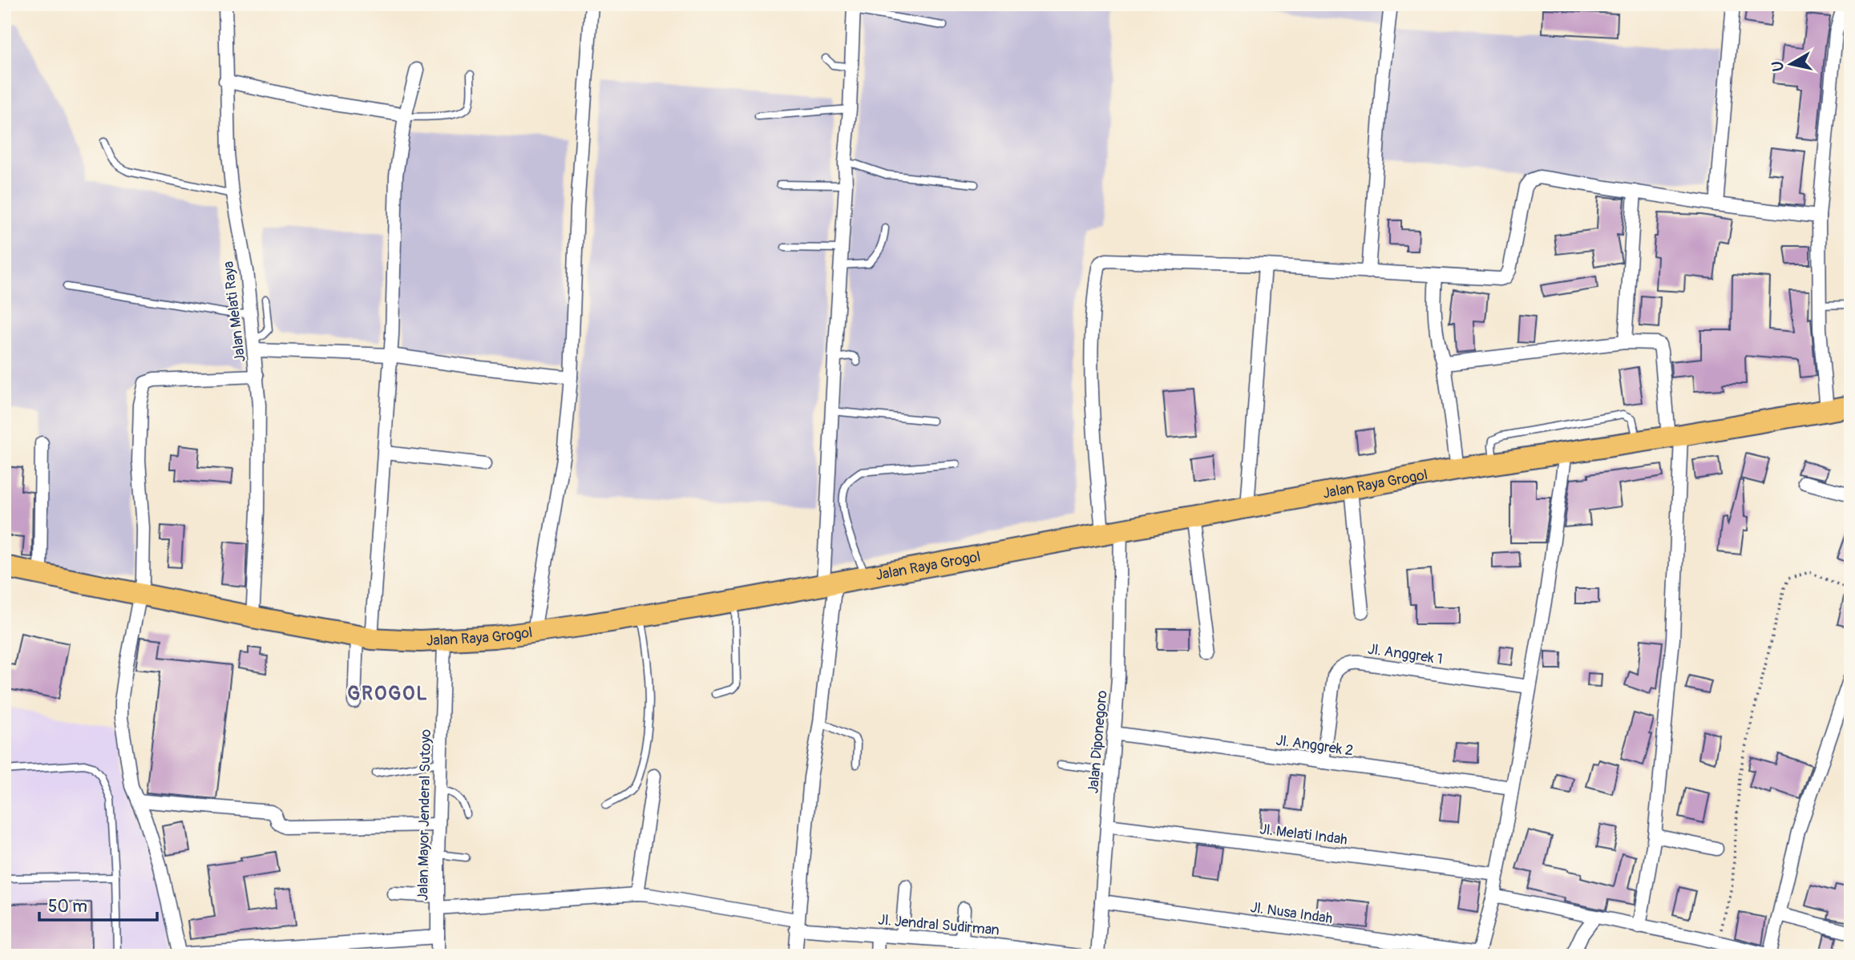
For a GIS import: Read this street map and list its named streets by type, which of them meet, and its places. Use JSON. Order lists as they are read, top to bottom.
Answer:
{
  "streets": {
    "main road": ["Jalan Raya Grogol"],
    "street": [
      "Jalan Melati Raya",
      "Jl. Anggrek 1",
      "Jalan Diponegoro",
      "Jl. Anggrek 2",
      "Jalan Mayor Jenderal Sutoyo",
      "Jl. Melati Indah",
      "Jl. Nusa Indah",
      "Jl. Jendral Sudirman"
    ]
  },
  "crossings": [
    ["Jalan Melati Raya", "Jalan Raya Grogol"],
    ["Jalan Raya Grogol", "Jalan Diponegoro"],
    ["Jalan Raya Grogol", "Jalan Mayor Jenderal Sutoyo"],
    ["Jl. Anggrek 1", "Jl. Anggrek 2"],
    ["Jalan Diponegoro", "Jl. Anggrek 2"],
    ["Jalan Diponegoro", "Jl. Melati Indah"],
    ["Jalan Diponegoro", "Jl. Nusa Indah"],
    ["Jalan Mayor Jenderal Sutoyo", "Jl. Jendral Sudirman"]
  ],
  "districts": ["GROGOL"],
  "scale_bar": "50 m",
  "north": "left"
}
